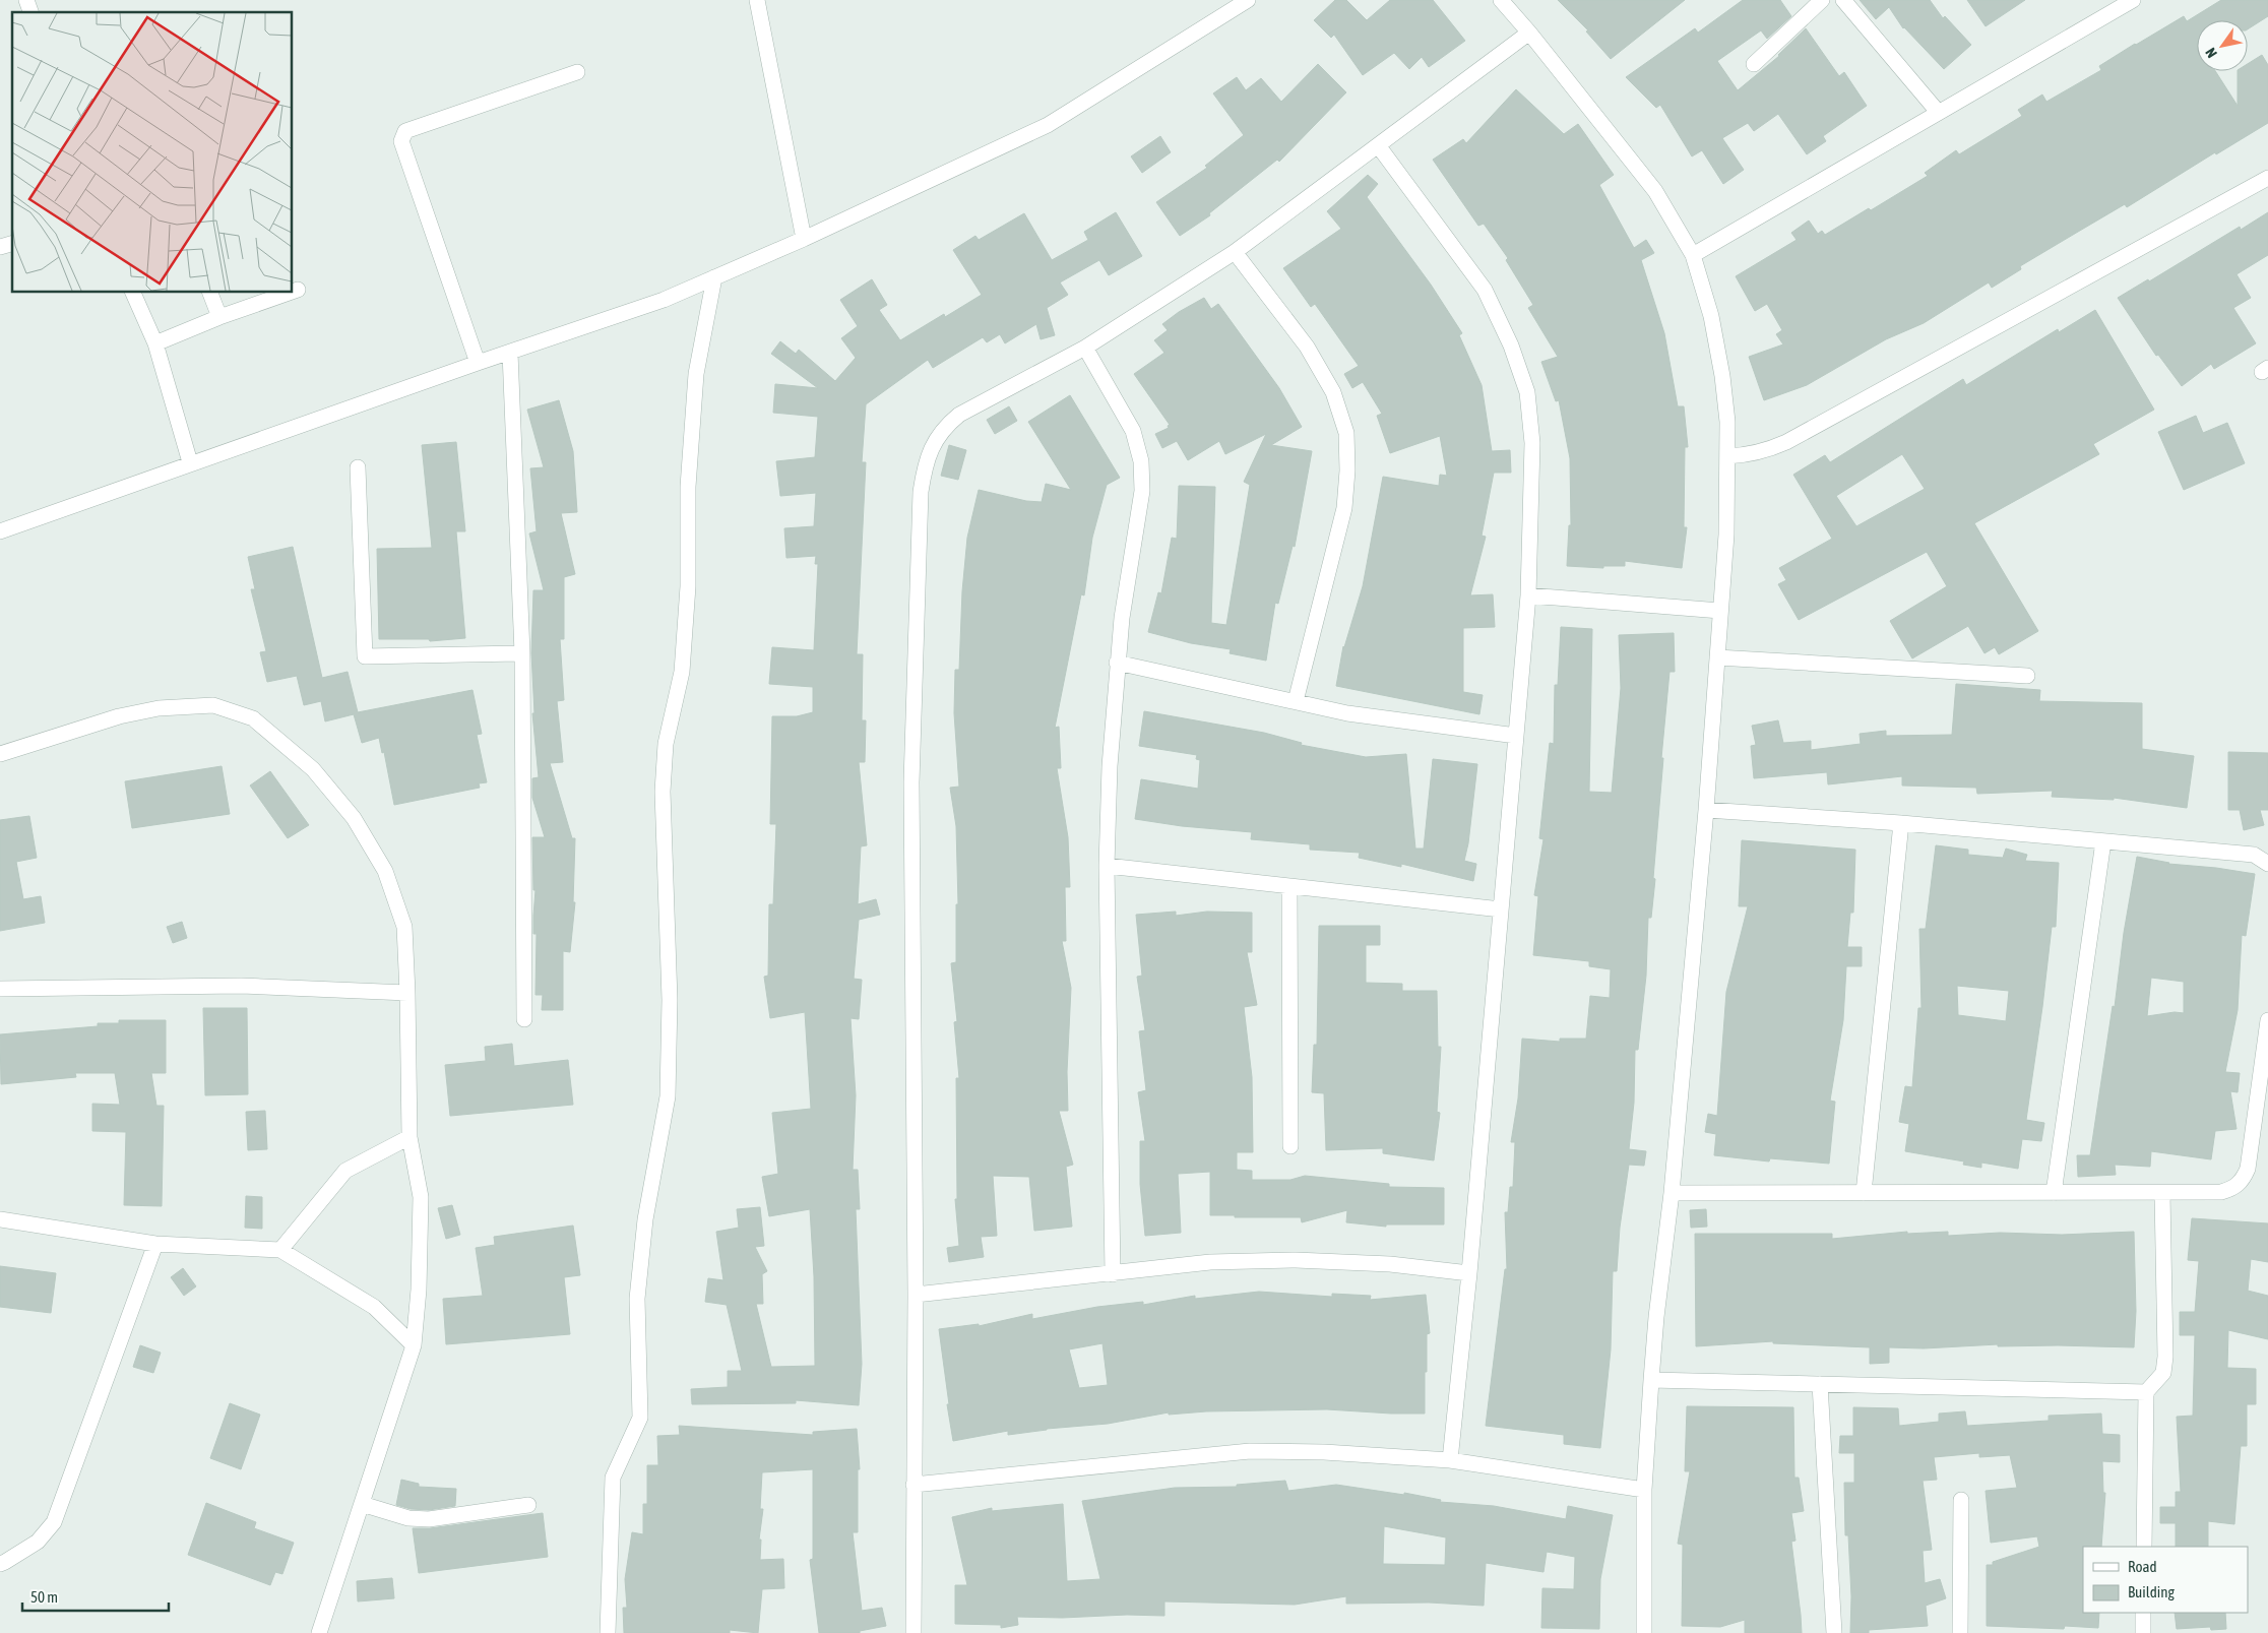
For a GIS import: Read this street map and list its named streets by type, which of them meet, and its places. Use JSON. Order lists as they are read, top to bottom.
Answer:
{
  "legend": ["Road", "Building"],
  "scale_bar": "50 m",
  "north": "bottom left"
}
